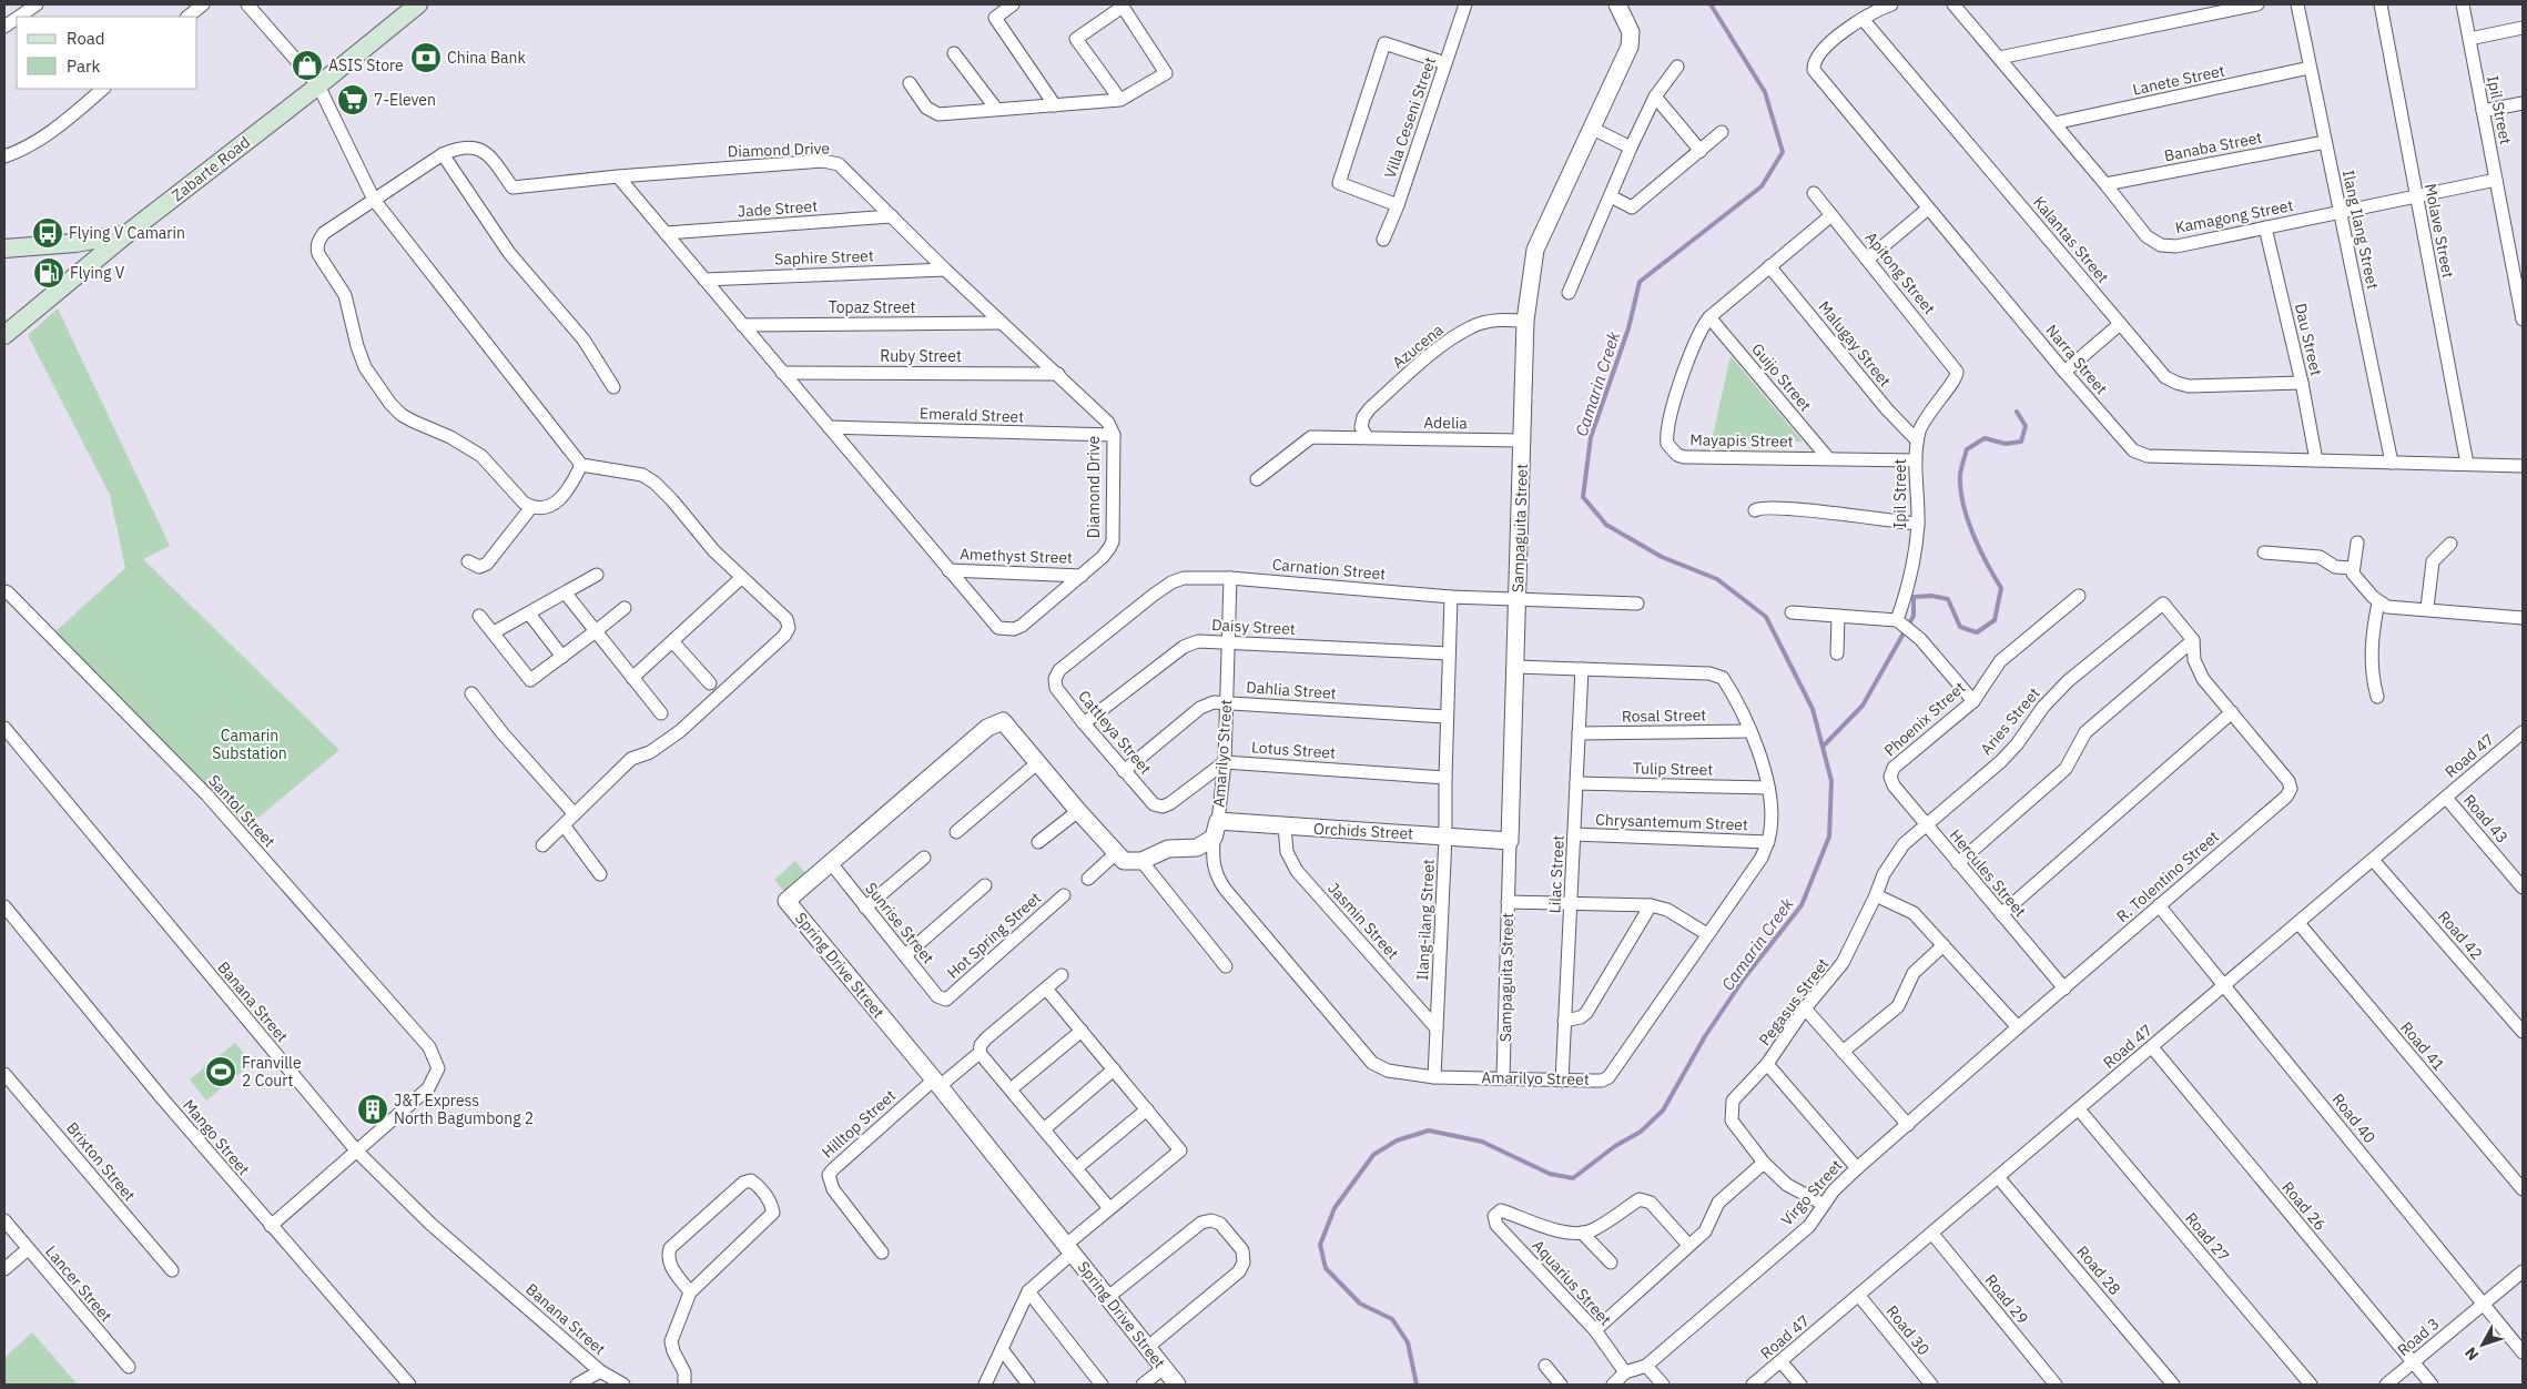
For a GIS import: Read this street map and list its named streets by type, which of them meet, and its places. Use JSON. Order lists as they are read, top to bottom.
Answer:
{
  "streets": {
    "main road": ["Zabarte Road"],
    "street": [
      "Lanete Street",
      "Ipil Street",
      "Villa Ceseni Street",
      "Banaba Street",
      "Diamond Drive",
      "Jade Street",
      "Kamagong Street",
      "Ilang Ilang Street",
      "Molave Street",
      "Kalantas Street",
      "Saphire Street",
      "Apitong Street",
      "Topaz Street",
      "Dau Street",
      "Malugay Street",
      "Azucena",
      "Ruby Street",
      "Narra Street",
      "Guijo Street",
      "Emerald Street",
      "Adelia",
      "Mayapis Street",
      "Sampaguita Street",
      "Amethyst Street",
      "Carnation Street",
      "Daisy Street",
      "Dahlia Street",
      "Rosal Street",
      "Phoenix Street",
      "Aries Street",
      "Cattleya Street",
      "Lotus Street",
      "Amarilyo Street",
      "Road 47",
      "Tulip Street",
      "Santol Street",
      "Road 43",
      "Chrysantemum Street",
      "Orchids Street",
      "Hercules Street",
      "Lilac Street",
      "R. Tolentino Street",
      "Ilang-ilang Street",
      "Jasmin Street",
      "Sunrise Street",
      "Hot Spring Street",
      "Road 42",
      "Spring Drive Street",
      "Banana Street",
      "Pegasus Street",
      "Road 41",
      "Road 40",
      "Hilltop Street",
      "Mango Street",
      "Brixton Street",
      "Virgo Street",
      "Road 26",
      "Road 27",
      "Road 28",
      "Aquarius Street",
      "Lancer Street",
      "Road 29",
      "Road 30",
      "Road 3"
    ]
  },
  "crossings": [
    ["Lanete Street", "Kamagong Street"],
    ["Lanete Street", "Ilang Ilang Street"],
    ["Ipil Street", "Kamagong Street"],
    ["Ipil Street", "Apitong Street"],
    ["Ipil Street", "Malugay Street"],
    ["Ipil Street", "Mayapis Street"],
    ["Banaba Street", "Kamagong Street"],
    ["Banaba Street", "Ilang Ilang Street"],
    ["Diamond Drive", "Jade Street"],
    ["Diamond Drive", "Saphire Street"],
    ["Diamond Drive", "Topaz Street"],
    ["Diamond Drive", "Ruby Street"],
    ["Diamond Drive", "Emerald Street"],
    ["Diamond Drive", "Amethyst Street"],
    ["Kamagong Street", "Ilang Ilang Street"],
    ["Kamagong Street", "Molave Street"],
    ["Kamagong Street", "Dau Street"],
    ["Ilang Ilang Street", "Narra Street"],
    ["Molave Street", "Narra Street"],
    ["Kalantas Street", "Dau Street"],
    ["Kalantas Street", "Narra Street"],
    ["Apitong Street", "Mayapis Street"],
    ["Dau Street", "Narra Street"],
    ["Malugay Street", "Mayapis Street"],
    ["Azucena", "Adelia"],
    ["Azucena", "Sampaguita Street"],
    ["Guijo Street", "Mayapis Street"],
    ["Adelia", "Sampaguita Street"],
    ["Sampaguita Street", "Carnation Street"],
    ["Sampaguita Street", "Amarilyo Street"],
    ["Sampaguita Street", "Orchids Street"],
    ["Carnation Street", "Cattleya Street"],
    ["Carnation Street", "Amarilyo Street"],
    ["Carnation Street", "Ilang-ilang Street"],
    ["Daisy Street", "Cattleya Street"],
    ["Daisy Street", "Amarilyo Street"],
    ["Daisy Street", "Ilang-ilang Street"],
    ["Dahlia Street", "Cattleya Street"],
    ["Dahlia Street", "Amarilyo Street"],
    ["Dahlia Street", "Ilang-ilang Street"],
    ["Rosal Street", "Amarilyo Street"],
    ["Rosal Street", "Lilac Street"],
    ["Phoenix Street", "Hercules Street"],
    ["Aries Street", "Hercules Street"],
    ["Aries Street", "Pegasus Street"],
    ["Cattleya Street", "Lotus Street"],
    ["Cattleya Street", "Amarilyo Street"],
    ["Lotus Street", "Amarilyo Street"],
    ["Lotus Street", "Ilang-ilang Street"],
    ["Amarilyo Street", "Tulip Street"],
    ["Amarilyo Street", "Chrysantemum Street"],
    ["Amarilyo Street", "Orchids Street"],
    ["Amarilyo Street", "Lilac Street"],
    ["Amarilyo Street", "Ilang-ilang Street"],
    ["Road 47", "Road 43"],
    ["Road 47", "Road 42"],
    ["Road 47", "Road 41"],
    ["Road 47", "Road 40"],
    ["Road 47", "Road 26"],
    ["Road 47", "Road 27"],
    ["Road 47", "Road 28"],
    ["Road 47", "Road 29"],
    ["Road 47", "Road 30"],
    ["Tulip Street", "Lilac Street"],
    ["Santol Street", "Banana Street"],
    ["Chrysantemum Street", "Lilac Street"],
    ["Orchids Street", "Ilang-ilang Street"],
    ["Orchids Street", "Jasmin Street"],
    ["Hercules Street", "R. Tolentino Street"],
    ["Hercules Street", "Virgo Street"],
    ["R. Tolentino Street", "Road 40"],
    ["R. Tolentino Street", "Virgo Street"],
    ["Ilang-ilang Street", "Jasmin Street"],
    ["Sunrise Street", "Hot Spring Street"],
    ["Sunrise Street", "Spring Drive Street"],
    ["Spring Drive Street", "Hilltop Street"],
    ["Road 40", "Road 3"],
    ["Virgo Street", "Aquarius Street"],
    ["Road 26", "Road 3"]
  ],
  "water": ["Camarin Creek"],
  "parks": ["Camarin Substation"],
  "places": {
    "bank": ["China Bank"],
    "shop": ["ASIS Store"],
    "supermarket": ["7-Eleven"],
    "bus stop": ["Flying V Camarin"],
    "fuel station": ["Flying V"],
    "sports": ["Franville 2 Court"],
    "building": ["J&T Express North Bagumbong 2"]
  },
  "legend": ["Road", "Park"],
  "north": "bottom left"
}
